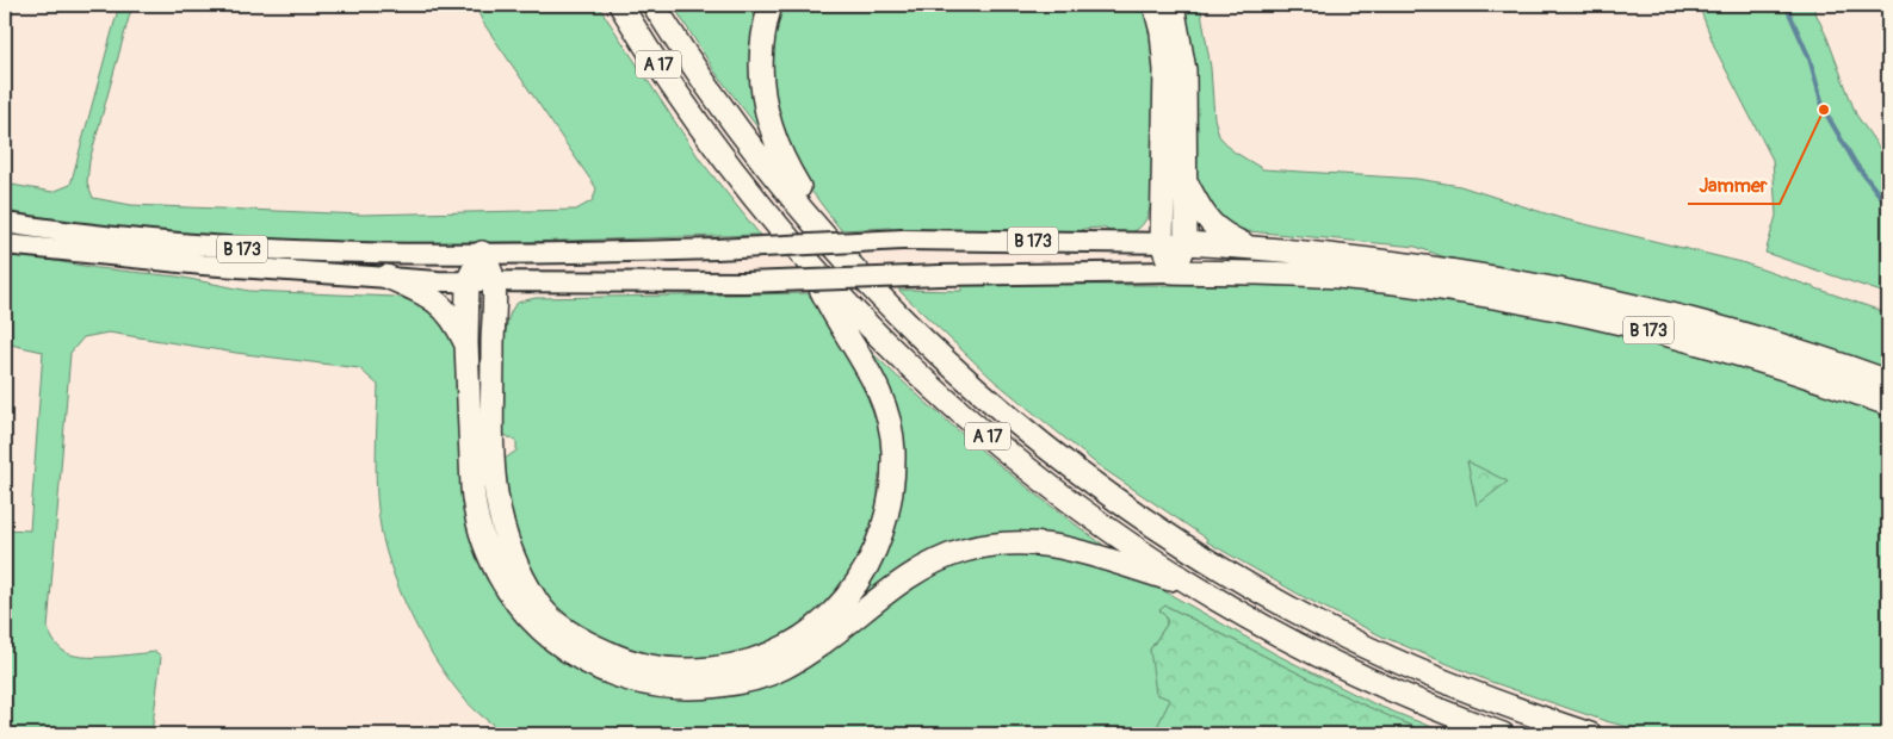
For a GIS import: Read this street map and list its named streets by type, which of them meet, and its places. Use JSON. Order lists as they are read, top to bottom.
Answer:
{
  "streets": {
    "highway": ["A 17", "B 173"]
  },
  "places": ["Jammer"]
}
